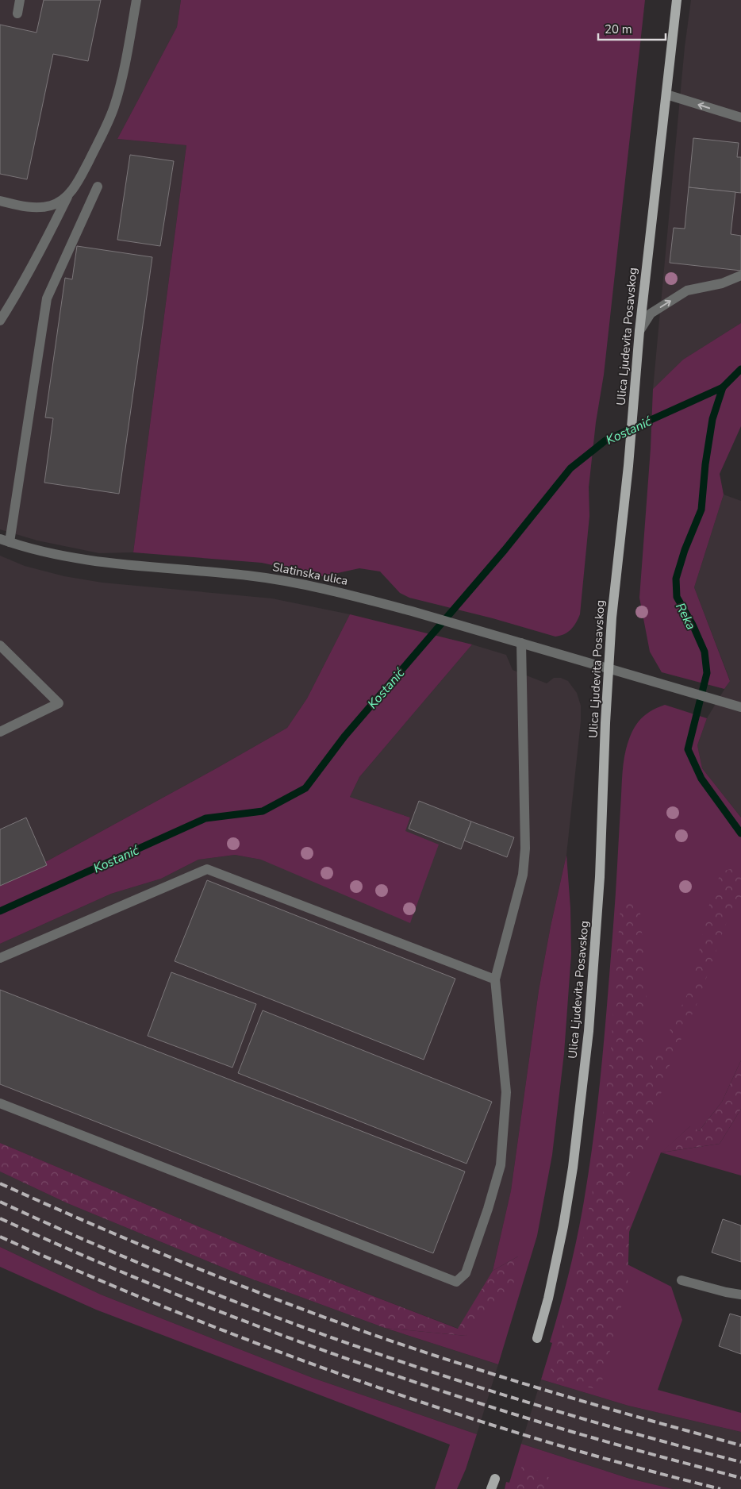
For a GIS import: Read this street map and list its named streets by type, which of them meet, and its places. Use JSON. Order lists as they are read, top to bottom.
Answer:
{
  "streets": {
    "main road": ["Ulica Ljudevita Posavskog"],
    "street": ["Slatinska ulica"]
  },
  "crossings": [
    ["Ulica Ljudevita Posavskog", "Slatinska ulica"]
  ],
  "water": ["Kostanić", "Reka"],
  "scale_bar": "20 m"
}
